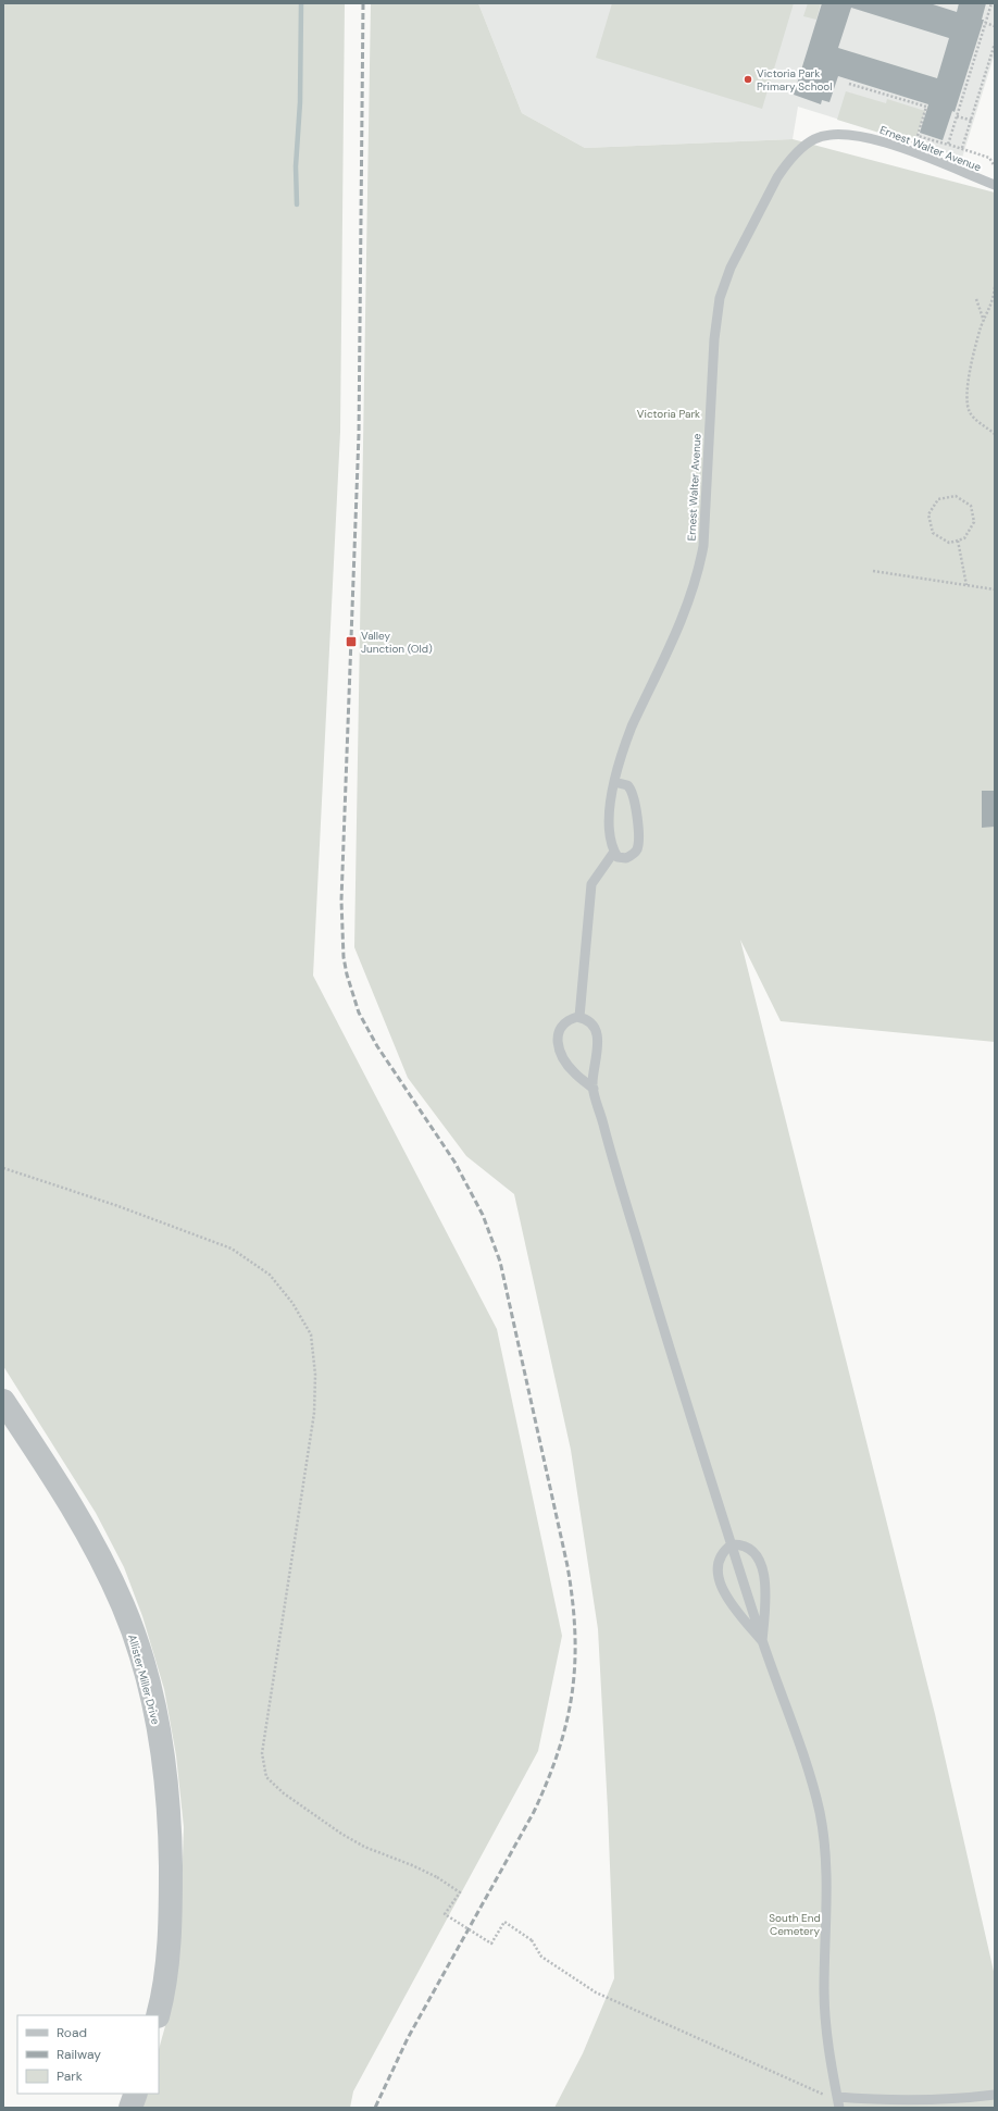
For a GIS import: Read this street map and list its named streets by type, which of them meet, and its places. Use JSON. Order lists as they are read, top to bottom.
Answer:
{
  "streets": {
    "street": ["Allister Miller Drive"],
    "lane": ["Ernest Walter Avenue"]
  },
  "parks": ["Victoria Park", "South End Cemetery"],
  "places": {
    "other": ["Victoria Park Primary School"],
    "transit": ["Valley Junction (Old)"]
  },
  "legend": ["Road", "Railway", "Park"]
}
